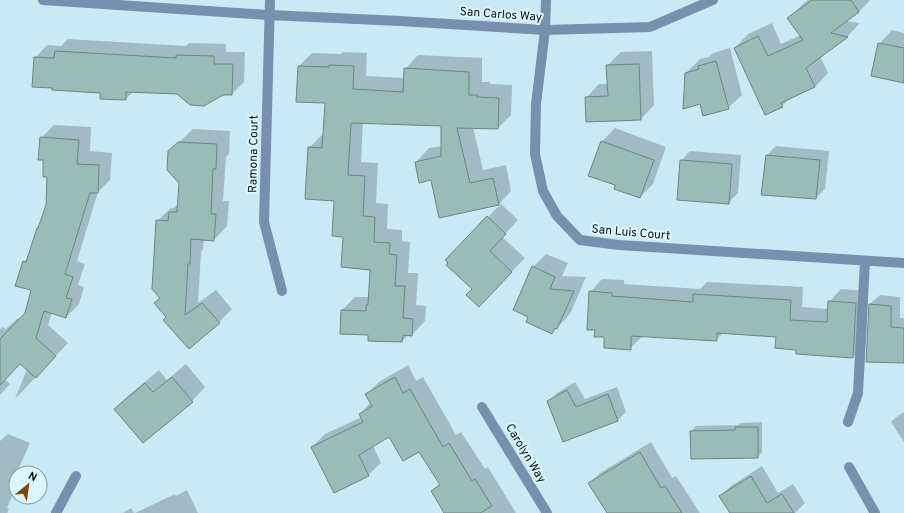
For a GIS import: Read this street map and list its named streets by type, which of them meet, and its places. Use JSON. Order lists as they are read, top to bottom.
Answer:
{
  "streets": {
    "street": [
      "San Carlos Way",
      "Ramona Court",
      "San Luis Court",
      "Carolyn Way"
    ]
  },
  "crossings": [
    ["San Carlos Way", "Ramona Court"],
    ["San Carlos Way", "San Luis Court"]
  ],
  "north": "top right"
}
